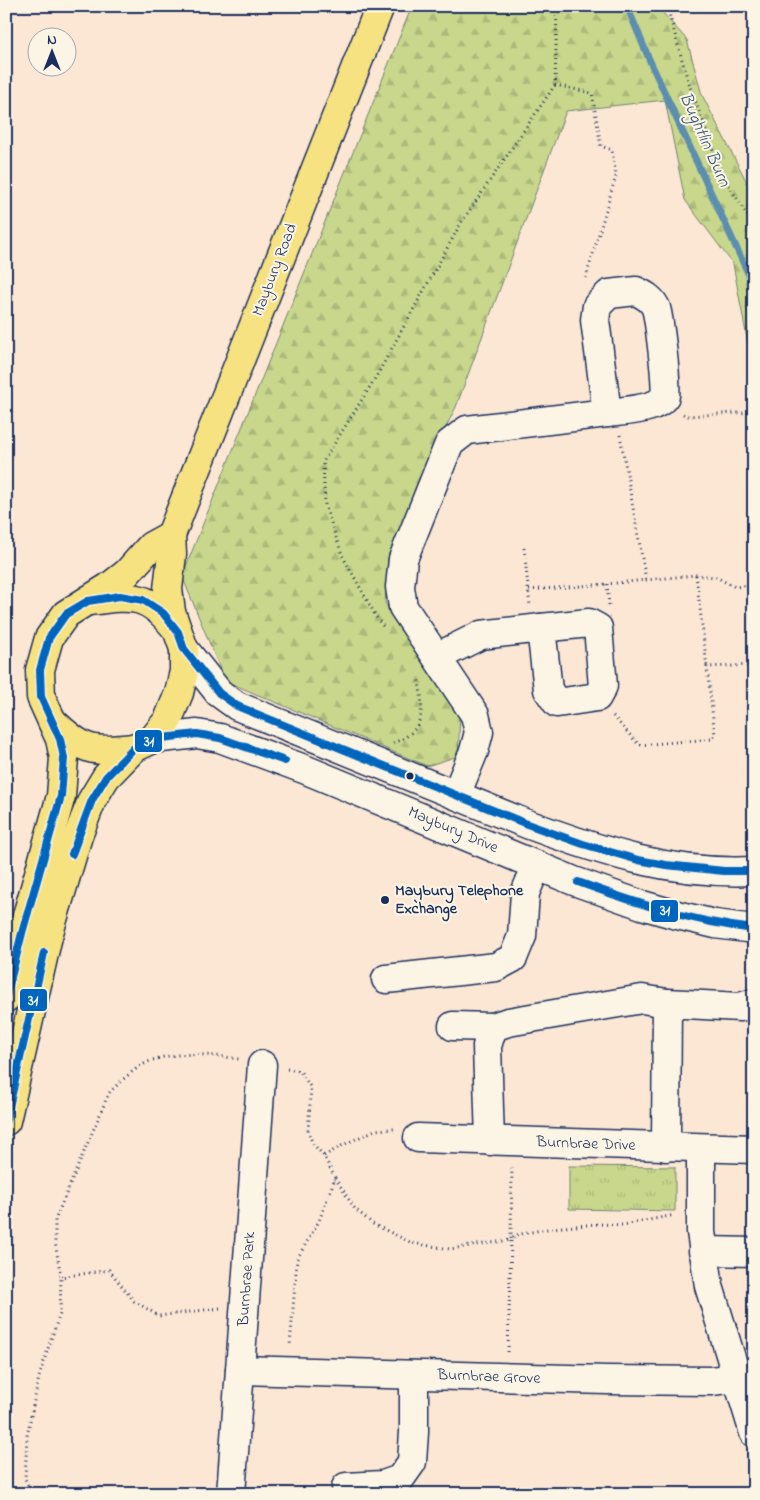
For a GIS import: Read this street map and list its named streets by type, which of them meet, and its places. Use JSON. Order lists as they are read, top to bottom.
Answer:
{
  "streets": {
    "main road": ["Maybury Road"],
    "street": [
      "Maybury Drive",
      "Burnbrae Drive",
      "Burnbrae Park",
      "Burnbrae Grove"
    ]
  },
  "crossings": [
    ["Maybury Road", "Maybury Drive"],
    ["Burnbrae Park", "Burnbrae Grove"]
  ],
  "water": ["Bughtlin Burn"],
  "places": ["Maybury Telephone Exchange"],
  "lines": ["transit line 31"],
  "north": "top"
}
